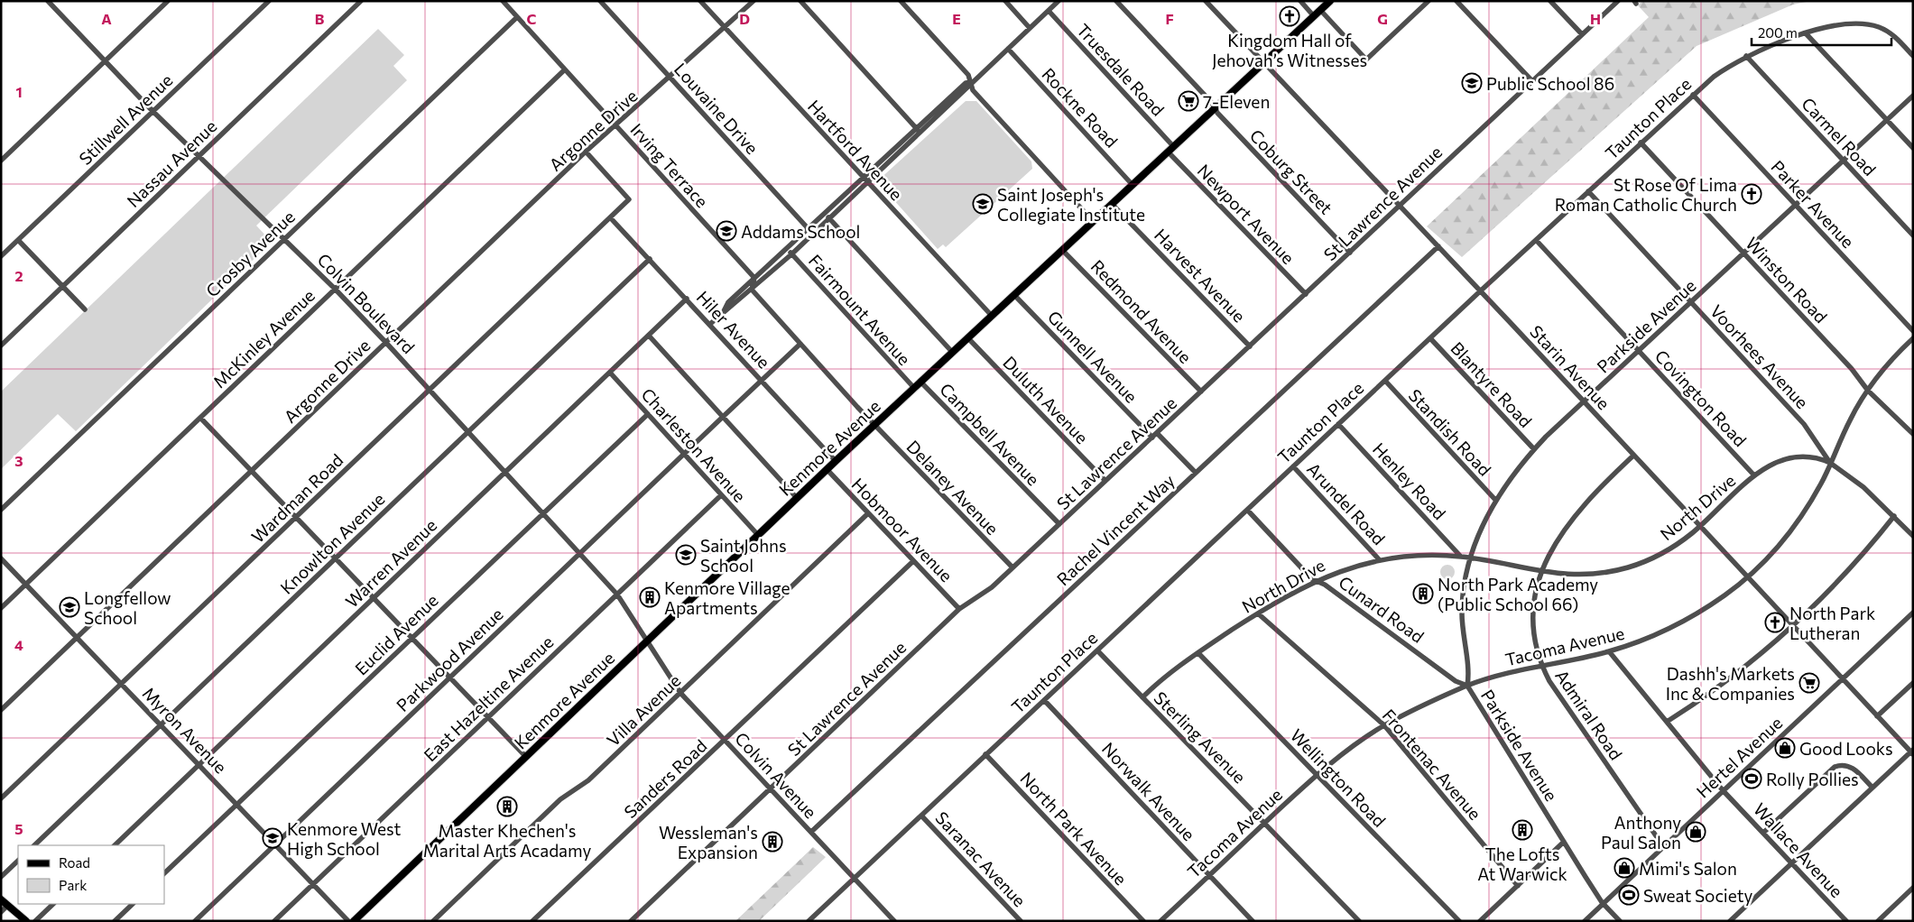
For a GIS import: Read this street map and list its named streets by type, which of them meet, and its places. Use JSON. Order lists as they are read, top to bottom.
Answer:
{
  "streets": {
    "main road": ["Kenmore Avenue"],
    "street": [
      "Truesdale Road",
      "Rockne Road",
      "Louvaine Drive",
      "Taunton Place",
      "Stillwell Avenue",
      "Argonne Drive",
      "Carmel Road",
      "Hartford Avenue",
      "Nassau Avenue",
      "Irving Terrace",
      "Coburg Street",
      "St Lawrence Avenue",
      "Parker Avenue",
      "Newport Avenue",
      "Crosby Avenue",
      "Harvest Avenue",
      "Winston Road",
      "Colvin Boulevard",
      "Fairmount Avenue",
      "Redmond Avenue",
      "Parkside Avenue",
      "Hiler Avenue",
      "McKinley Avenue",
      "Gunnell Avenue",
      "Voorhees Avenue",
      "Starin Avenue",
      "Blantyre Road",
      "Covington Road",
      "Duluth Avenue",
      "Standish Road",
      "Campbell Avenue",
      "Charleston Avenue",
      "Henley Road",
      "Delaney Avenue",
      "Wardman Road",
      "Arundel Road",
      "North Drive",
      "Hobmoor Avenue",
      "Rachel Vincent Way",
      "Knowlton Avenue",
      "Warren Avenue",
      "Cunard Road",
      "Euclid Avenue",
      "Tacoma Avenue",
      "Parkwood Avenue",
      "East Hazeltine Avenue",
      "Villa Avenue",
      "Admiral Road",
      "Myron Avenue",
      "Sterling Avenue",
      "Hertel Avenue",
      "Frontenac Avenue",
      "Colvin Avenue",
      "Wellington Road",
      "Sanders Road",
      "Norwalk Avenue",
      "North Park Avenue",
      "Wallace Avenue",
      "Saranac Avenue"
    ]
  },
  "crossings": [
    ["Truesdale Road", "Newport Avenue"],
    ["Truesdale Road", "Kenmore Avenue"],
    ["Rockne Road", "Kenmore Avenue"],
    ["Louvaine Drive", "Argonne Drive"],
    ["Taunton Place", "Carmel Road"],
    ["Taunton Place", "Parker Avenue"],
    ["Taunton Place", "Winston Road"],
    ["Taunton Place", "Voorhees Avenue"],
    ["Taunton Place", "Starin Avenue"],
    ["Taunton Place", "Blantyre Road"],
    ["Taunton Place", "Covington Road"],
    ["Taunton Place", "Standish Road"],
    ["Taunton Place", "Henley Road"],
    ["Taunton Place", "Arundel Road"],
    ["Taunton Place", "Cunard Road"],
    ["Taunton Place", "Sterling Avenue"],
    ["Taunton Place", "Colvin Avenue"],
    ["Taunton Place", "Norwalk Avenue"],
    ["Taunton Place", "North Park Avenue"],
    ["Taunton Place", "Saranac Avenue"],
    ["Stillwell Avenue", "Colvin Boulevard"],
    ["Argonne Drive", "Hartford Avenue"],
    ["Argonne Drive", "Irving Terrace"],
    ["Argonne Drive", "Colvin Boulevard"],
    ["Argonne Drive", "Wardman Road"],
    ["Argonne Drive", "Myron Avenue"],
    ["Carmel Road", "Parkside Avenue"],
    ["Hartford Avenue", "Kenmore Avenue"],
    ["Nassau Avenue", "Colvin Boulevard"],
    ["Irving Terrace", "Crosby Avenue"],
    ["Irving Terrace", "McKinley Avenue"],
    ["Coburg Street", "St Lawrence Avenue"],
    ["Coburg Street", "Kenmore Avenue"],
    ["St Lawrence Avenue", "Newport Avenue"],
    ["St Lawrence Avenue", "Harvest Avenue"],
    ["St Lawrence Avenue", "Redmond Avenue"],
    ["St Lawrence Avenue", "Gunnell Avenue"],
    ["St Lawrence Avenue", "Starin Avenue"],
    ["St Lawrence Avenue", "Duluth Avenue"],
    ["St Lawrence Avenue", "Campbell Avenue"],
    ["St Lawrence Avenue", "Delaney Avenue"],
    ["St Lawrence Avenue", "Hobmoor Avenue"],
    ["St Lawrence Avenue", "Colvin Avenue"],
    ["Parker Avenue", "Parkside Avenue"],
    ["Newport Avenue", "Kenmore Avenue"],
    ["Crosby Avenue", "Colvin Boulevard"],
    ["Harvest Avenue", "Kenmore Avenue"],
    ["Winston Road", "Parkside Avenue"],
    ["Winston Road", "Tacoma Avenue"],
    ["Colvin Boulevard", "McKinley Avenue"],
    ["Colvin Boulevard", "Kenmore Avenue"],
    ["Colvin Boulevard", "Wardman Road"],
    ["Colvin Boulevard", "Knowlton Avenue"],
    ["Colvin Boulevard", "Warren Avenue"],
    ["Colvin Boulevard", "Euclid Avenue"],
    ["Colvin Boulevard", "Parkwood Avenue"],
    ["Colvin Boulevard", "East Hazeltine Avenue"],
    ["Colvin Boulevard", "Colvin Avenue"],
    ["Fairmount Avenue", "Kenmore Avenue"],
    ["Redmond Avenue", "Kenmore Avenue"],
    ["Parkside Avenue", "Voorhees Avenue"],
    ["Parkside Avenue", "Starin Avenue"],
    ["Parkside Avenue", "Blantyre Road"],
    ["Parkside Avenue", "Covington Road"],
    ["Parkside Avenue", "Standish Road"],
    ["Parkside Avenue", "North Drive"],
    ["Parkside Avenue", "Cunard Road"],
    ["Parkside Avenue", "Tacoma Avenue"],
    ["Parkside Avenue", "Hertel Avenue"],
    ["Hiler Avenue", "Kenmore Avenue"],
    ["Hiler Avenue", "Wardman Road"],
    ["Hiler Avenue", "Knowlton Avenue"],
    ["Hiler Avenue", "Warren Avenue"],
    ["Hiler Avenue", "Parkwood Avenue"],
    ["McKinley Avenue", "Myron Avenue"],
    ["Gunnell Avenue", "Kenmore Avenue"],
    ["Gunnell Avenue", "Rachel Vincent Way"],
    ["Voorhees Avenue", "North Drive"],
    ["Voorhees Avenue", "Tacoma Avenue"],
    ["Starin Avenue", "Kenmore Avenue"],
    ["Starin Avenue", "North Drive"],
    ["Starin Avenue", "Rachel Vincent Way"],
    ["Starin Avenue", "Tacoma Avenue"],
    ["Starin Avenue", "Admiral Road"],
    ["Starin Avenue", "Hertel Avenue"],
    ["Covington Road", "North Drive"],
    ["Duluth Avenue", "Kenmore Avenue"],
    ["Campbell Avenue", "Kenmore Avenue"],
    ["Charleston Avenue", "Kenmore Avenue"],
    ["Charleston Avenue", "Warren Avenue"],
    ["Charleston Avenue", "Euclid Avenue"],
    ["Charleston Avenue", "Parkwood Avenue"],
    ["Charleston Avenue", "East Hazeltine Avenue"],
    ["Kenmore Avenue", "Delaney Avenue"],
    ["Kenmore Avenue", "Hobmoor Avenue"],
    ["Kenmore Avenue", "Colvin Avenue"],
    ["Henley Road", "North Drive"],
    ["Delaney Avenue", "Parkwood Avenue"],
    ["Wardman Road", "Myron Avenue"],
    ["Arundel Road", "North Drive"],
    ["North Drive", "Cunard Road"],
    ["North Drive", "Tacoma Avenue"],
    ["North Drive", "Admiral Road"],
    ["North Drive", "Sterling Avenue"],
    ["North Drive", "Frontenac Avenue"],
    ["North Drive", "Wellington Road"],
    ["Hobmoor Avenue", "Villa Avenue"],
    ["Hobmoor Avenue", "Sanders Road"],
    ["Rachel Vincent Way", "Colvin Avenue"],
    ["Knowlton Avenue", "Myron Avenue"],
    ["Warren Avenue", "Myron Avenue"],
    ["Cunard Road", "Tacoma Avenue"],
    ["Euclid Avenue", "Myron Avenue"],
    ["Tacoma Avenue", "Admiral Road"],
    ["Tacoma Avenue", "Sterling Avenue"],
    ["Tacoma Avenue", "Frontenac Avenue"],
    ["Tacoma Avenue", "Wellington Road"],
    ["Tacoma Avenue", "Norwalk Avenue"],
    ["Tacoma Avenue", "Wallace Avenue"],
    ["Parkwood Avenue", "Myron Avenue"],
    ["East Hazeltine Avenue", "Myron Avenue"],
    ["Villa Avenue", "Colvin Avenue"],
    ["Admiral Road", "Hertel Avenue"],
    ["Hertel Avenue", "Wallace Avenue"],
    ["Colvin Avenue", "Sanders Road"]
  ],
  "places": {
    "church": ["Kingdom Hall of Jehovah’s Witnesses", "St Rose Of Lima Roman Catholic Church", "North Park Lutheran"],
    "school or university": [
      "Public School 86",
      "Saint Joseph's Collegiate Institute",
      "Addams School",
      "Saint Johns School",
      "Longfellow School",
      "Kenmore West High School"
    ],
    "supermarket": ["7-Eleven", "Dashh's Markets Inc & Companies"],
    "building": [
      "North Park Academy (Public School 66)",
      "Kenmore Village Apartments",
      "Master Khechen's Marital Arts Acadamy",
      "The Lofts At Warwick",
      "Wessleman's Expansion"
    ],
    "shop": ["Good Looks", "Anthony Paul Salon", "Mimi's Salon"],
    "sports": ["Rolly Pollies", "Sweat Society"]
  },
  "legend": ["Road", "Park"],
  "scale_bar": "200 m",
  "grid": {
    "columns": [
      "A",
      "B",
      "C",
      "D",
      "E",
      "F",
      "G",
      "H"
    ],
    "rows": [
      "1",
      "2",
      "3",
      "4",
      "5"
    ]
  }
}
